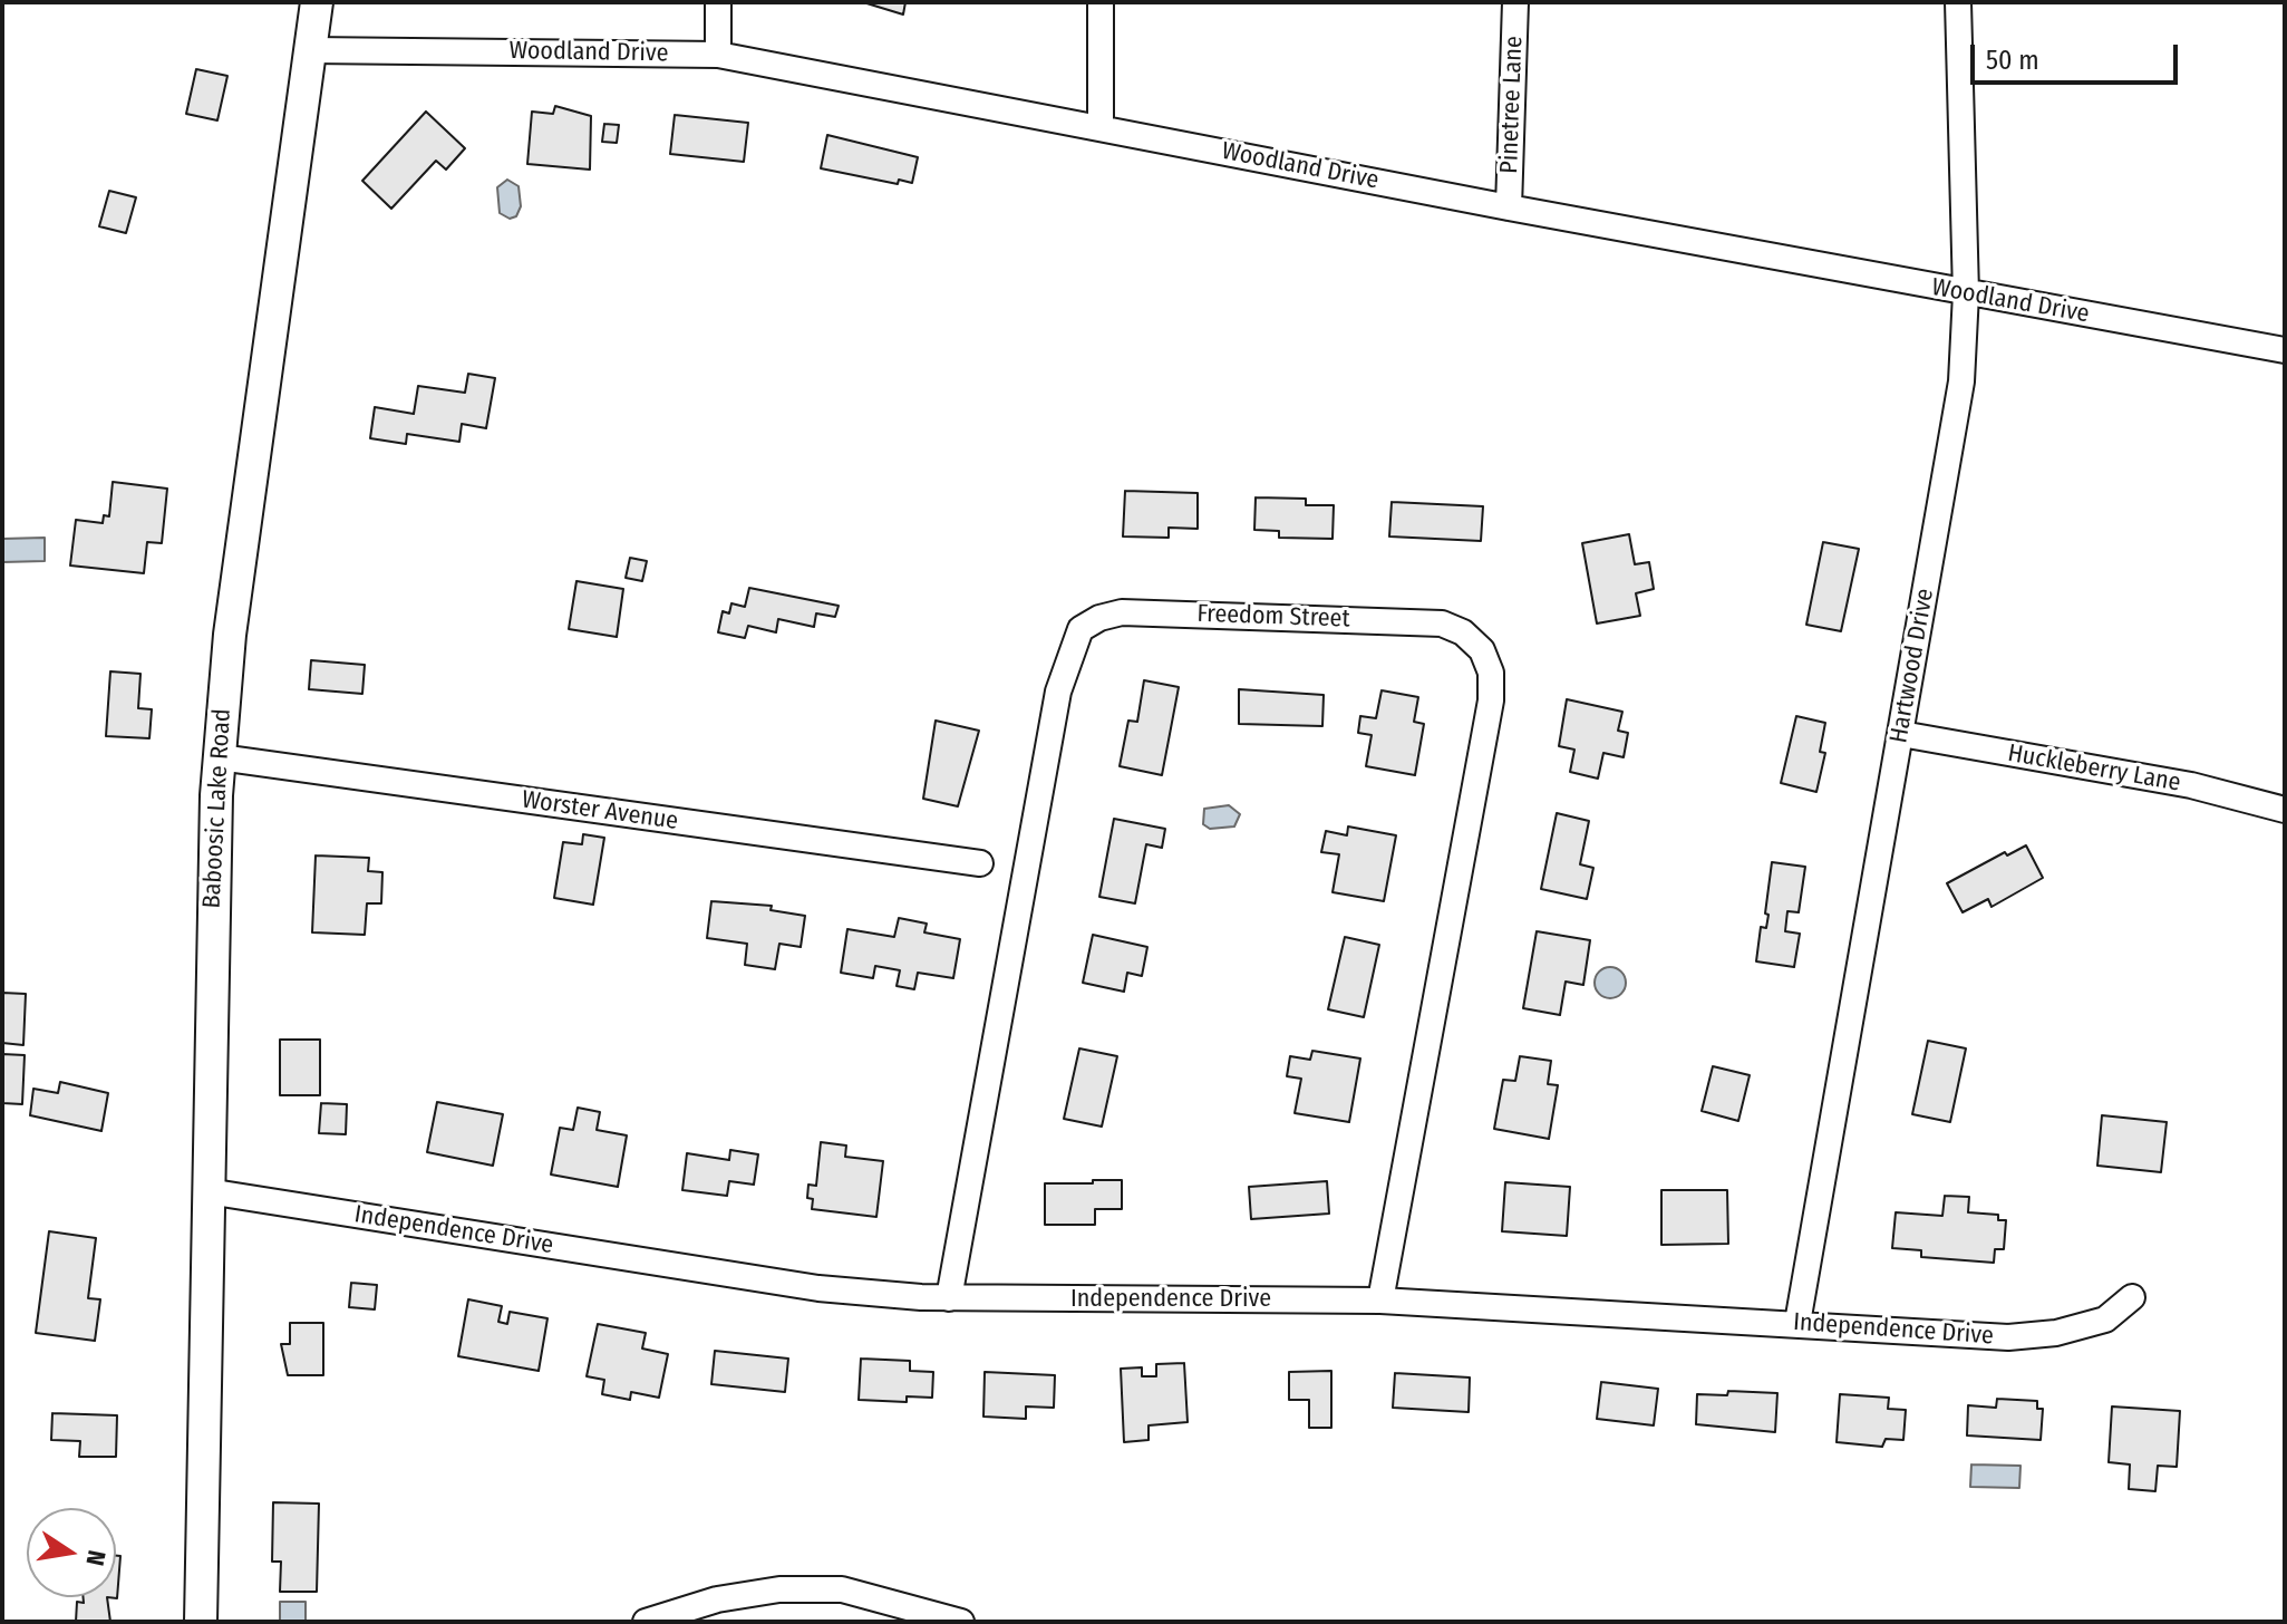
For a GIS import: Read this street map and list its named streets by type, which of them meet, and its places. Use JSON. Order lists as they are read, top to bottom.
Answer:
{
  "streets": {
    "street": [
      "Woodland Drive",
      "Pinetree Lane",
      "Freedom Street",
      "Hartwood Drive",
      "Huckleberry Lane",
      "Baboosic Lake Road",
      "Worster Avenue",
      "Independence Drive"
    ]
  },
  "crossings": [
    ["Woodland Drive", "Pinetree Lane"],
    ["Woodland Drive", "Hartwood Drive"],
    ["Woodland Drive", "Baboosic Lake Road"],
    ["Freedom Street", "Independence Drive"],
    ["Hartwood Drive", "Huckleberry Lane"],
    ["Hartwood Drive", "Independence Drive"],
    ["Baboosic Lake Road", "Worster Avenue"],
    ["Baboosic Lake Road", "Independence Drive"]
  ],
  "scale_bar": "50 m",
  "north": "right"
}
